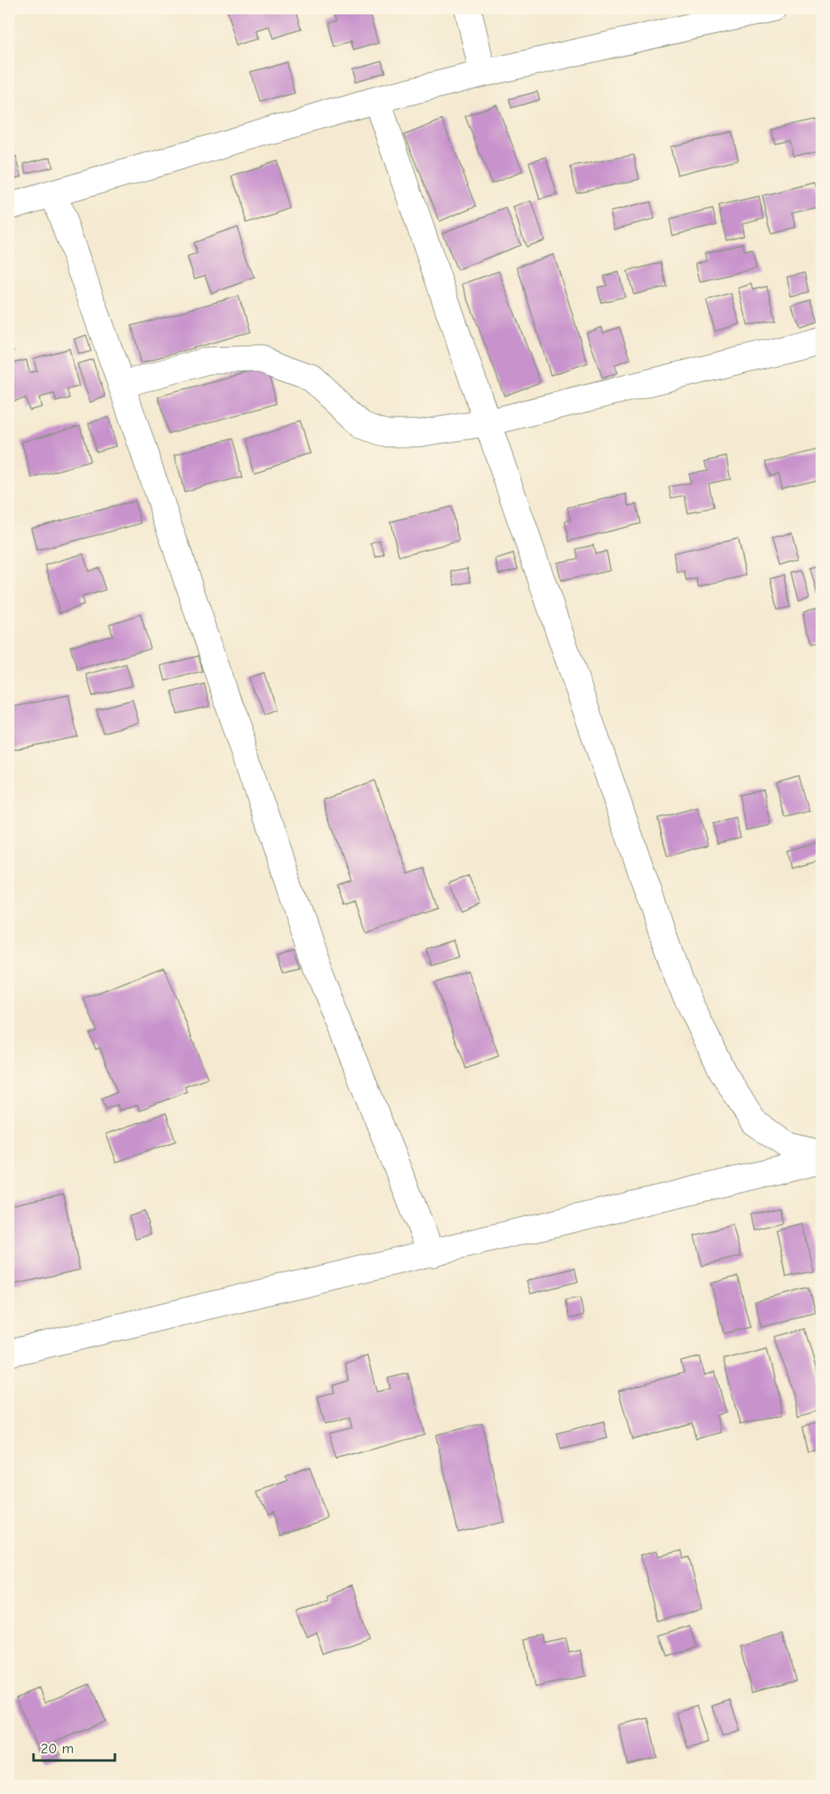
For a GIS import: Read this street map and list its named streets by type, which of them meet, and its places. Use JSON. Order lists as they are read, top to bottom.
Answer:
{
  "scale_bar": "20 m"
}
